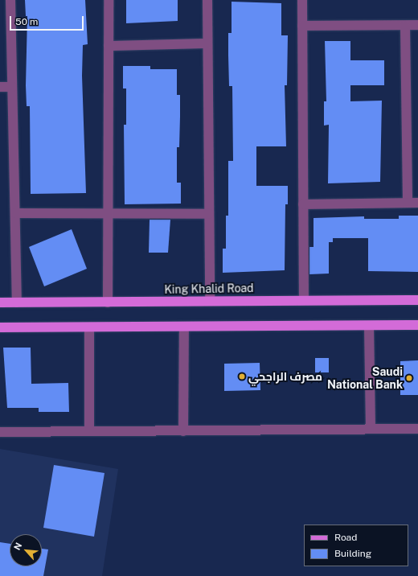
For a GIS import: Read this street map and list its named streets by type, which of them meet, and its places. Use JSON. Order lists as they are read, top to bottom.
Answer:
{
  "streets": {
    "main road": ["King Khalid Road"]
  },
  "places": ["مصرف الراجحي", "Saudi National Bank"],
  "legend": ["Road", "Building"],
  "scale_bar": "50 m",
  "north": "top left"
}
